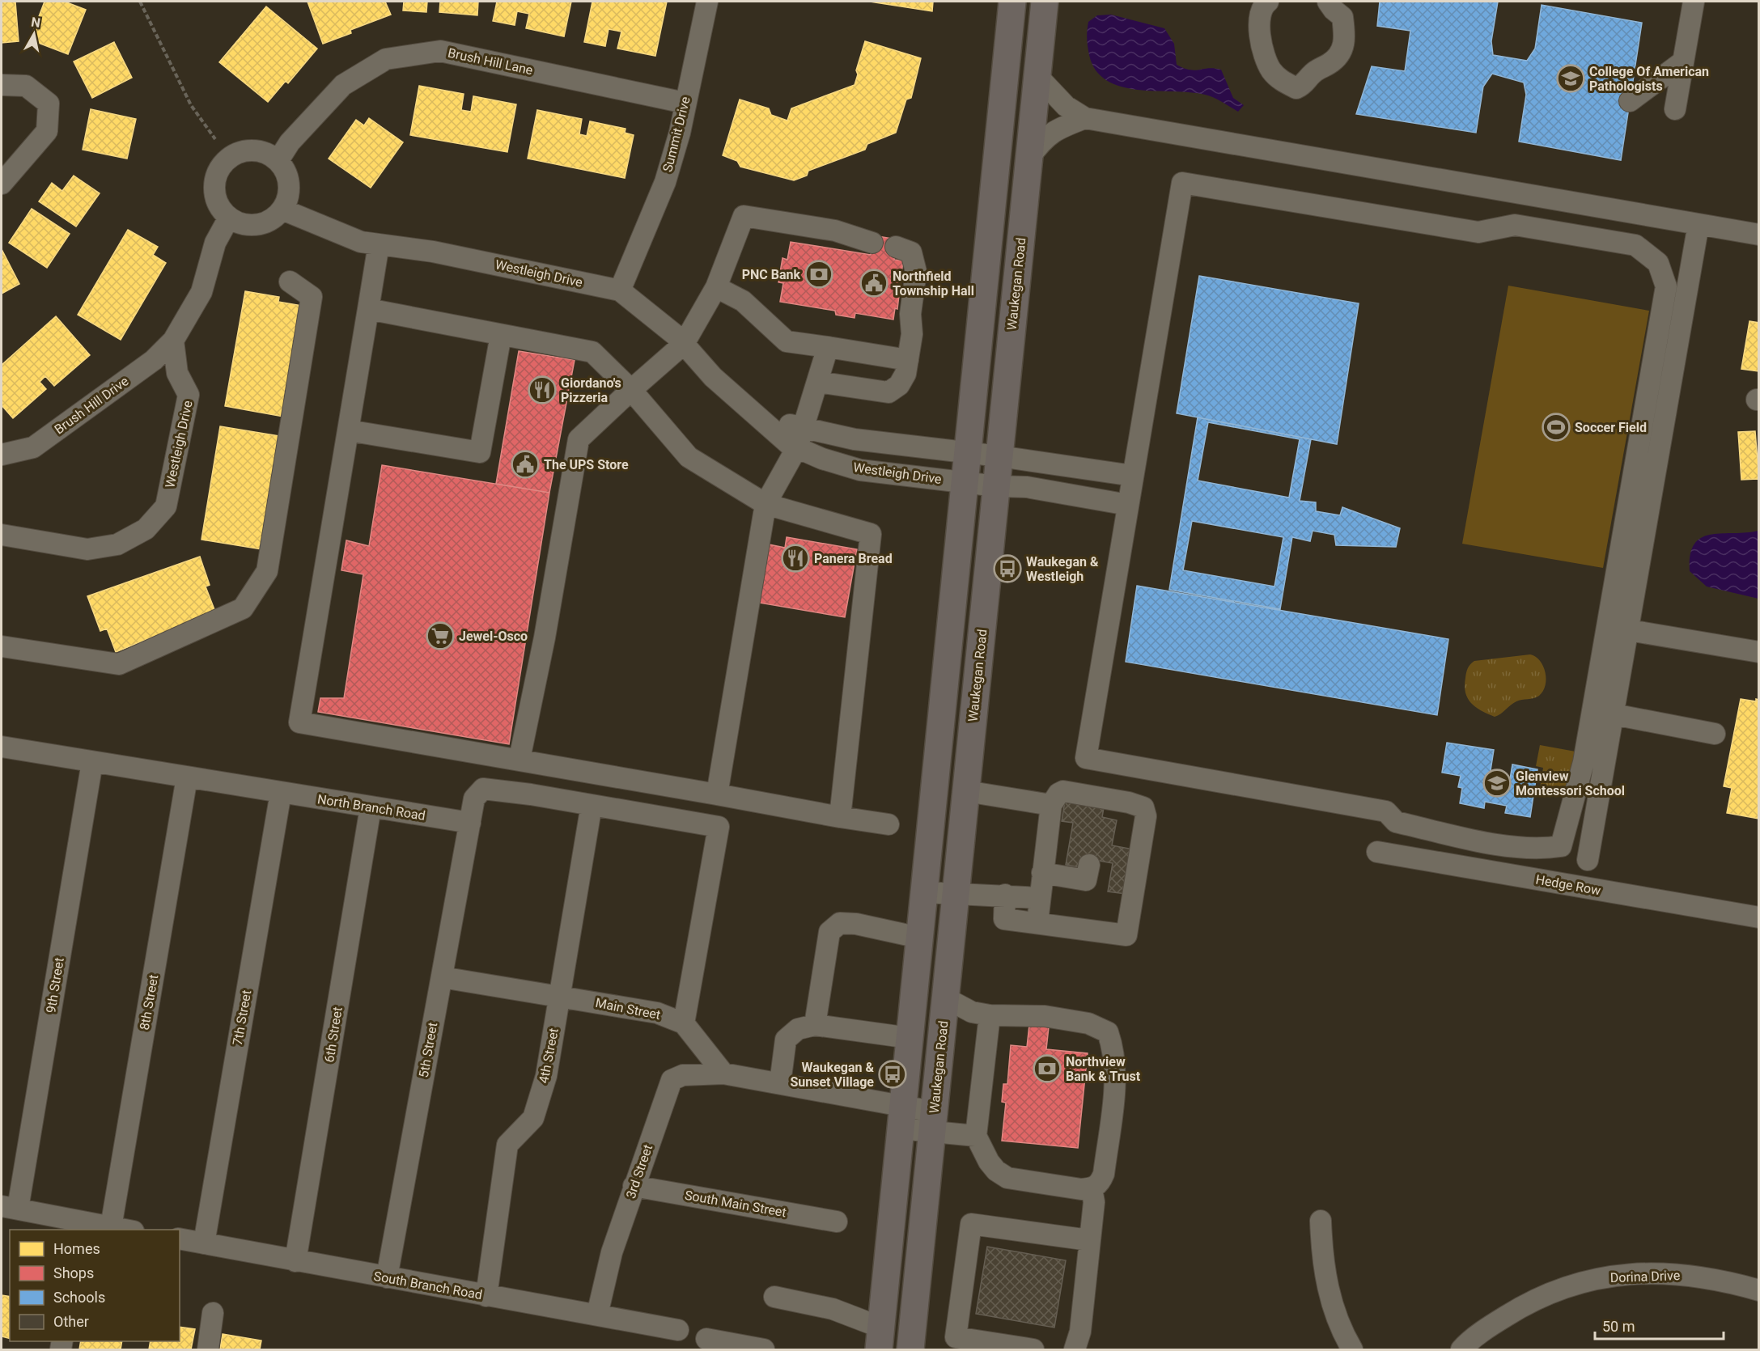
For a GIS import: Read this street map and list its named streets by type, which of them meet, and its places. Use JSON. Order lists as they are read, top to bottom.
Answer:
{
  "streets": {
    "main road": ["Waukegan Road"],
    "street": [
      "Brush Hill Lane",
      "Summit Drive",
      "Westleigh Drive",
      "Brush Hill Drive",
      "North Branch Road",
      "Hedge Row",
      "9th Street",
      "8th Street",
      "Main Street",
      "7th Street",
      "6th Street",
      "5th Street",
      "4th Street",
      "3rd Street",
      "South Main Street",
      "Dorina Drive",
      "South Branch Road"
    ]
  },
  "crossings": [
    ["Brush Hill Lane", "Summit Drive"],
    ["Brush Hill Lane", "Westleigh Drive"],
    ["Summit Drive", "Westleigh Drive"],
    ["Westleigh Drive", "Waukegan Road"],
    ["Westleigh Drive", "Brush Hill Drive"],
    ["North Branch Road", "9th Street"],
    ["North Branch Road", "8th Street"],
    ["North Branch Road", "7th Street"],
    ["North Branch Road", "6th Street"],
    ["North Branch Road", "5th Street"],
    ["Main Street", "5th Street"],
    ["Main Street", "4th Street"],
    ["7th Street", "South Branch Road"],
    ["6th Street", "South Branch Road"],
    ["5th Street", "South Branch Road"],
    ["4th Street", "South Branch Road"],
    ["3rd Street", "South Main Street"],
    ["3rd Street", "South Branch Road"]
  ],
  "places": {
    "school or university": ["College Of American Pathologists", "Glenview Montessori School"],
    "bank": ["PNC Bank", "Northview Bank & Trust"],
    "public building": ["Northfield Township Hall", "The UPS Store"],
    "restaurant": ["Giordano's Pizzeria", "Panera Bread"],
    "sports": ["Soccer Field"],
    "bus stop": ["Waukegan & Westleigh", "Waukegan & Sunset Village"],
    "supermarket": ["Jewel-Osco"]
  },
  "legend": [
    "Homes",
    "Shops",
    "Schools",
    "Other"
  ],
  "scale_bar": "50 m",
  "north": "top"
}
